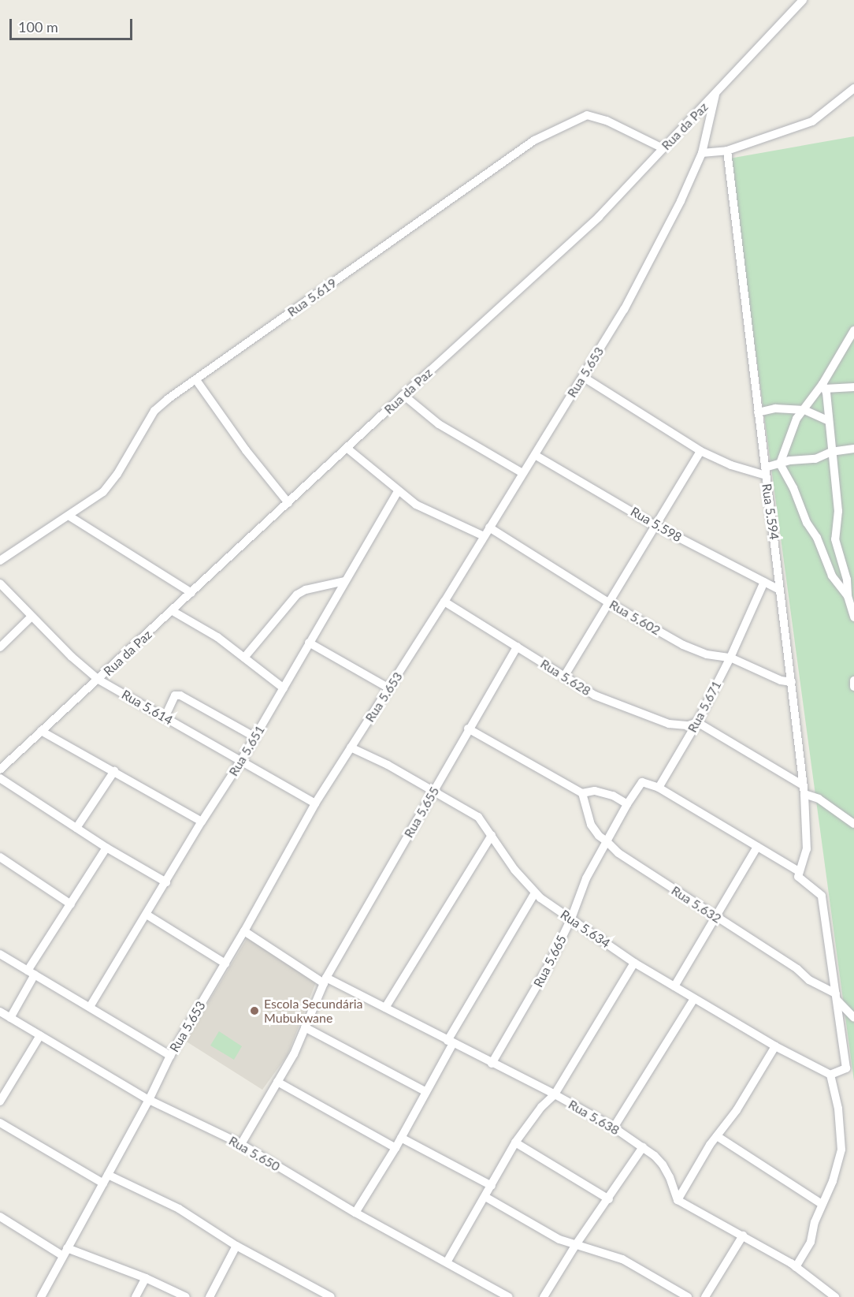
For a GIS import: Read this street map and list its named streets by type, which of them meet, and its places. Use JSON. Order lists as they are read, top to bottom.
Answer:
{
  "streets": {
    "street": [
      "Rua da Paz",
      "Rua 5.619",
      "Rua 5.653",
      "Rua 5.594",
      "Rua 5.598",
      "Rua 5.602",
      "Rua 5.628",
      "Rua 5.671",
      "Rua 5.614",
      "Rua 5.651",
      "Rua 5.655",
      "Rua 5.632",
      "Rua 5.634",
      "Rua 5.665",
      "Rua 5.638",
      "Rua 5.650"
    ]
  },
  "crossings": [
    ["Rua da Paz", "Rua 5.619"],
    ["Rua da Paz", "Rua 5.653"],
    ["Rua da Paz", "Rua 5.614"],
    ["Rua 5.653", "Rua 5.598"],
    ["Rua 5.653", "Rua 5.602"],
    ["Rua 5.653", "Rua 5.628"],
    ["Rua 5.653", "Rua 5.614"],
    ["Rua 5.653", "Rua 5.634"],
    ["Rua 5.653", "Rua 5.638"],
    ["Rua 5.653", "Rua 5.650"],
    ["Rua 5.594", "Rua 5.598"],
    ["Rua 5.594", "Rua 5.602"],
    ["Rua 5.598", "Rua 5.671"],
    ["Rua 5.602", "Rua 5.671"],
    ["Rua 5.628", "Rua 5.671"],
    ["Rua 5.628", "Rua 5.655"],
    ["Rua 5.614", "Rua 5.651"],
    ["Rua 5.655", "Rua 5.634"],
    ["Rua 5.655", "Rua 5.638"],
    ["Rua 5.655", "Rua 5.650"],
    ["Rua 5.632", "Rua 5.665"],
    ["Rua 5.634", "Rua 5.665"],
    ["Rua 5.665", "Rua 5.638"]
  ],
  "places": ["Escola Secundária Mubukwane"],
  "scale_bar": "100 m"
}
